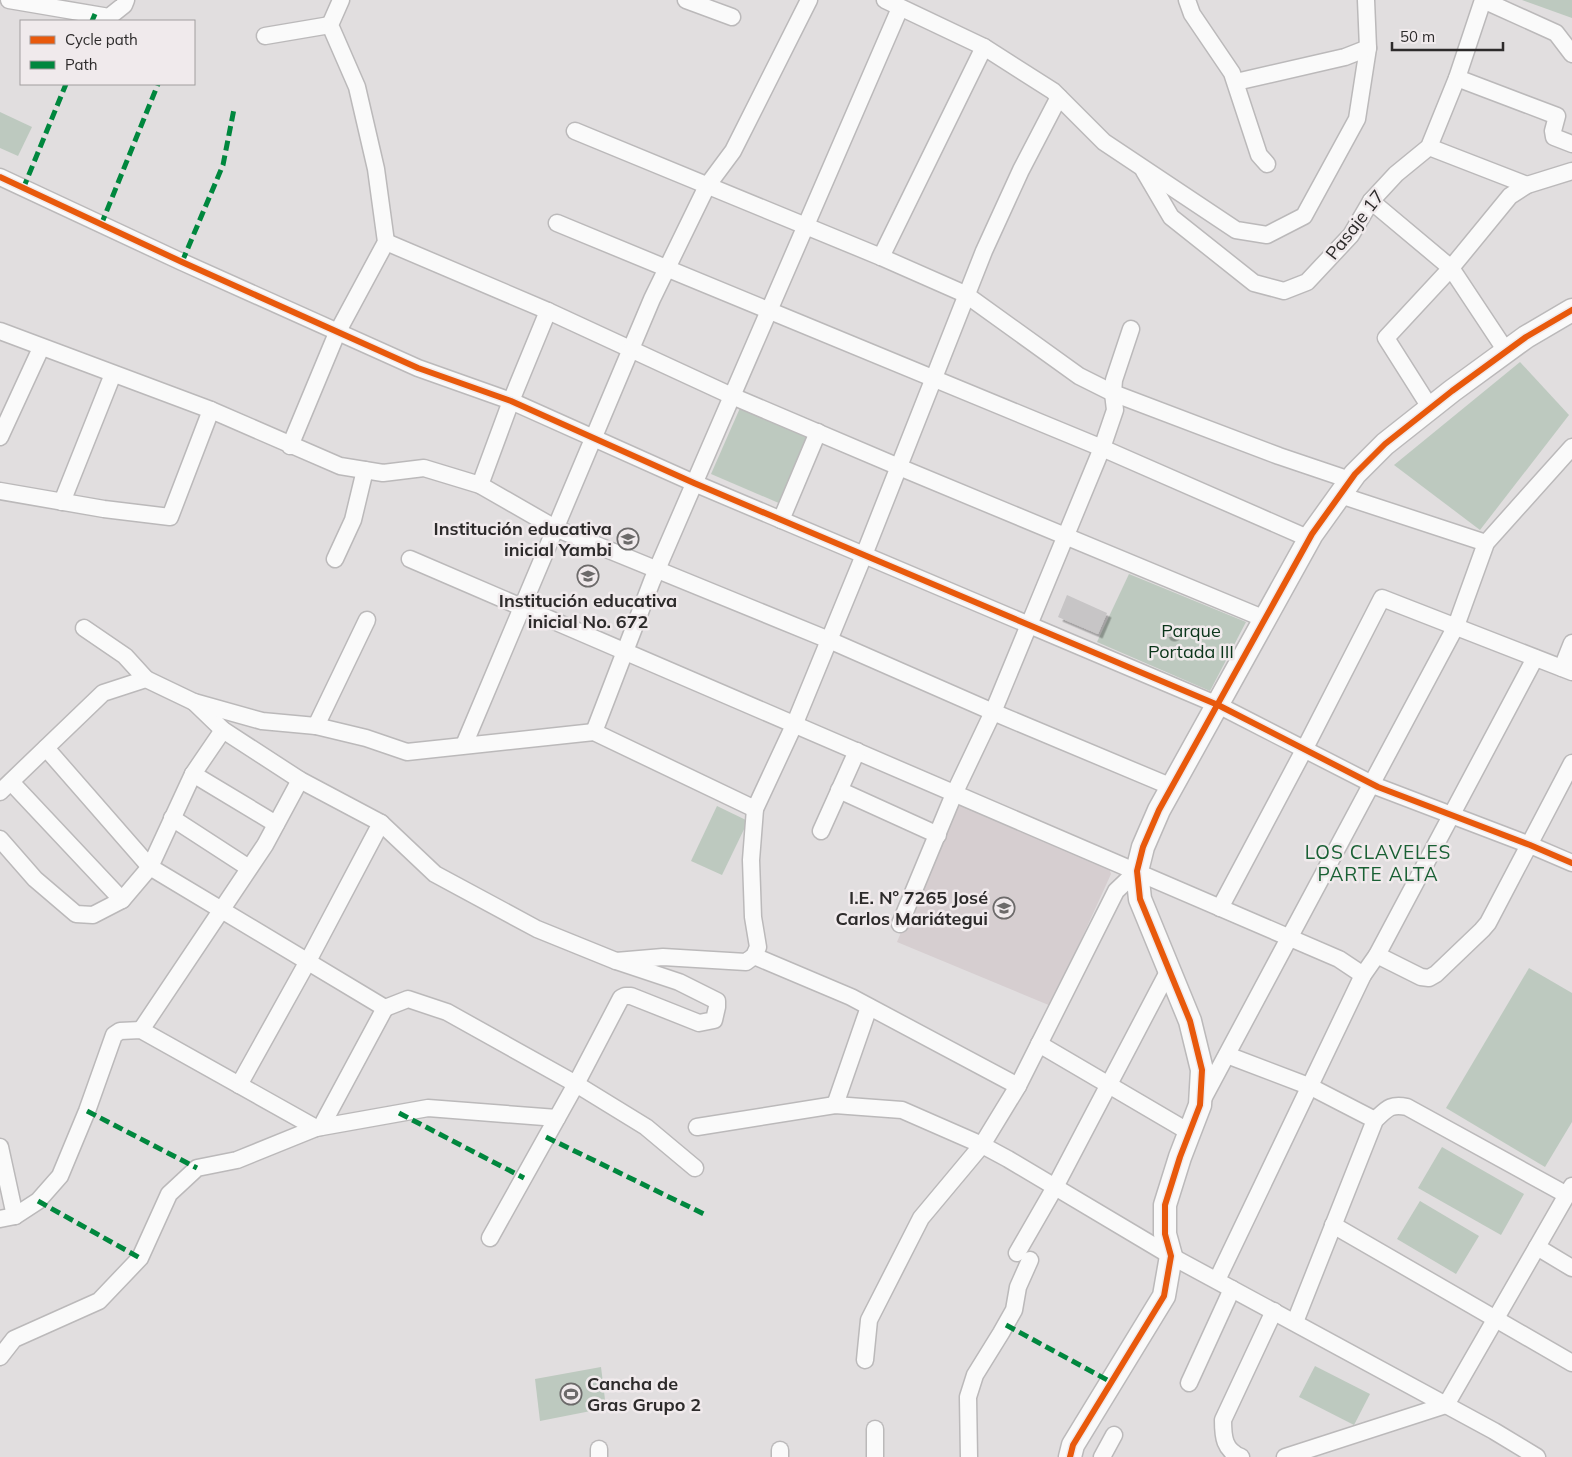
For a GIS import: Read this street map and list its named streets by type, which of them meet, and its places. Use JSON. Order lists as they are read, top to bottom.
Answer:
{
  "streets": {
    "street": ["Pasaje 17"]
  },
  "districts": ["LOS CLAVELES PARTE ALTA"],
  "parks": ["Parque Portada III"],
  "places": {
    "school or university": ["Institución educativa inicial Yambi", "Institución educativa inicial No. 672", "I.E. Nº 7265 José Carlos Mariátegui"],
    "sports": ["Cancha de Gras Grupo 2"]
  },
  "legend": ["Cycle path", "Path"],
  "scale_bar": "50 m"
}
